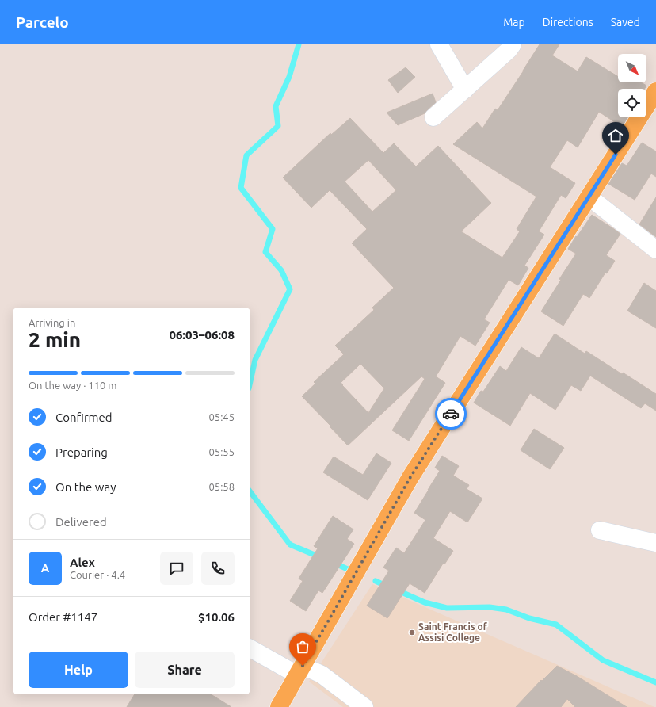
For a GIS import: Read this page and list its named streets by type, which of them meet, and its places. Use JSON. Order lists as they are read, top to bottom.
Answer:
{
  "places": ["Saint Francis of Assisi College"],
  "north": "bottom right",
  "page": {
    "header": "Parcelo",
    "nav": ["Map", "Directions", "Saved"],
    "heading": ["2 min", "Arriving in", "06:03–06:08"],
    "panel": [
      "Alex",
      "Courier · 4.4",
      "Order #1147",
      "$10.06"
    ],
    "bar": "On the way · 110 m",
    "list": [
      ["Confirmed", "05:45"],
      ["Preparing", "05:55"],
      ["On the way", "05:58"],
      "Delivered"
    ],
    "round": "A",
    "buttons": ["Help", "Share"]
  }
}
